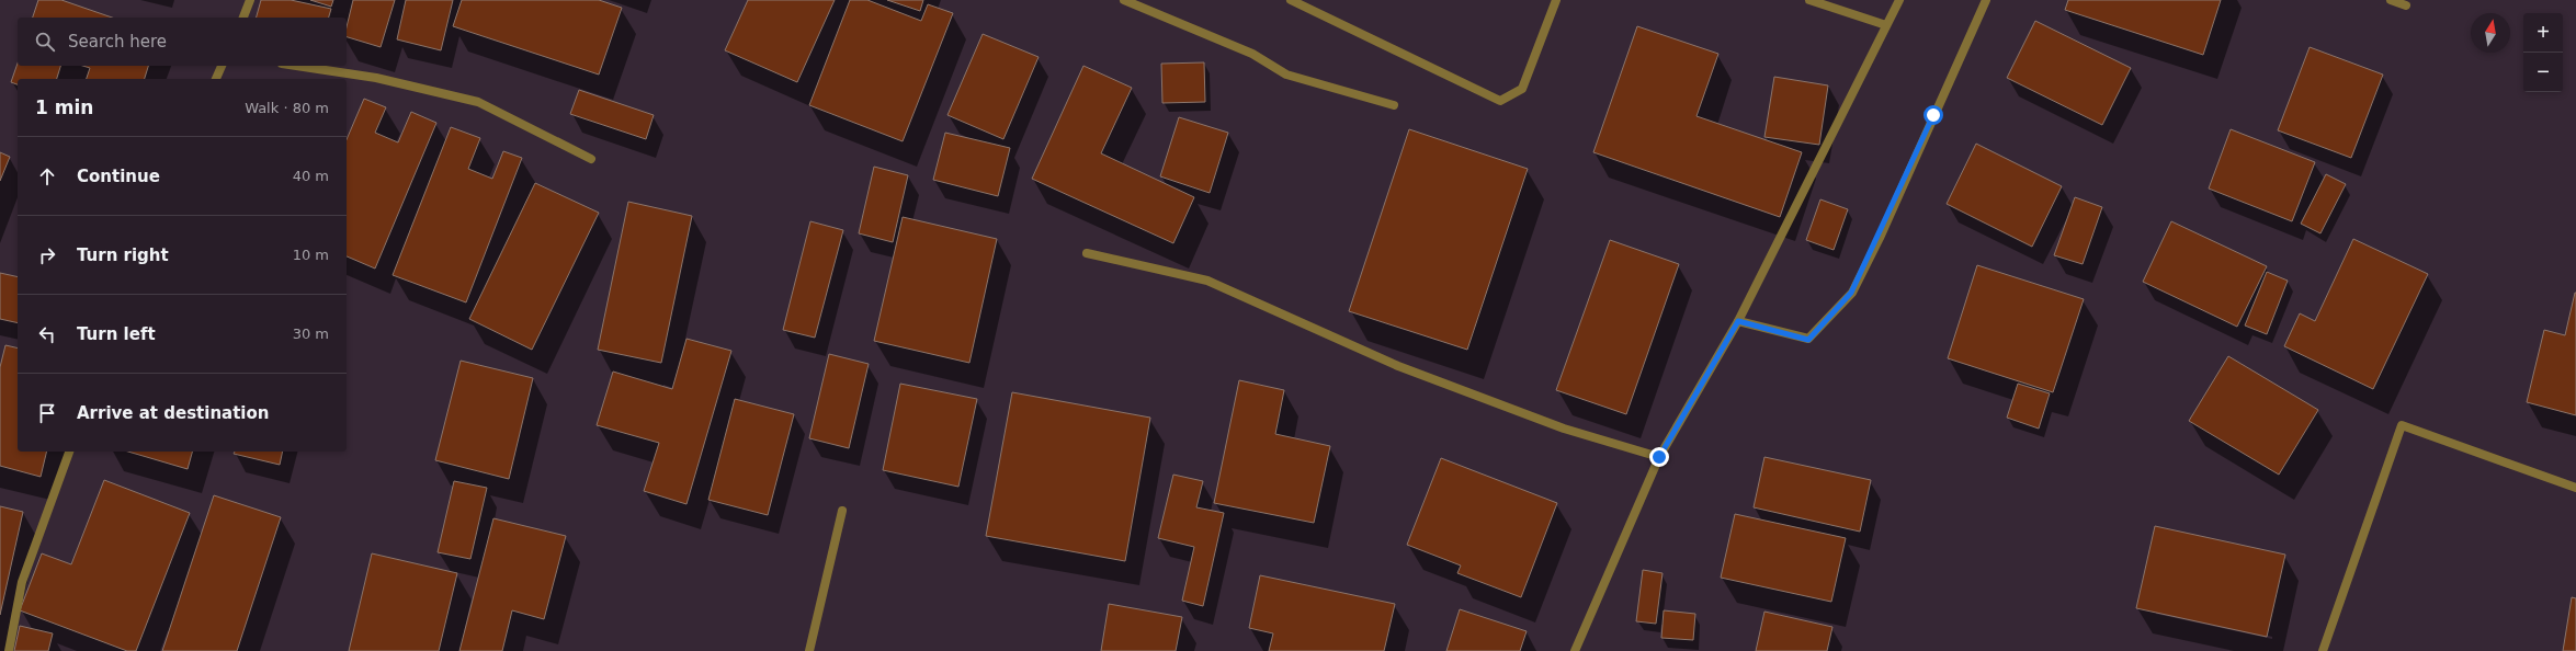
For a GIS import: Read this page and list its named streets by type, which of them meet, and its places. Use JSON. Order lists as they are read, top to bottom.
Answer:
{
  "north": "top",
  "page": {
    "map_buttons": ["+", "−"],
    "search": "Search here",
    "heading": ["1 min", "Walk · 80 m"],
    "list": [
      ["Continue", "40 m"],
      ["Turn right", "10 m"],
      ["Turn left", "30 m"],
      "Arrive at destination"
    ]
  }
}
